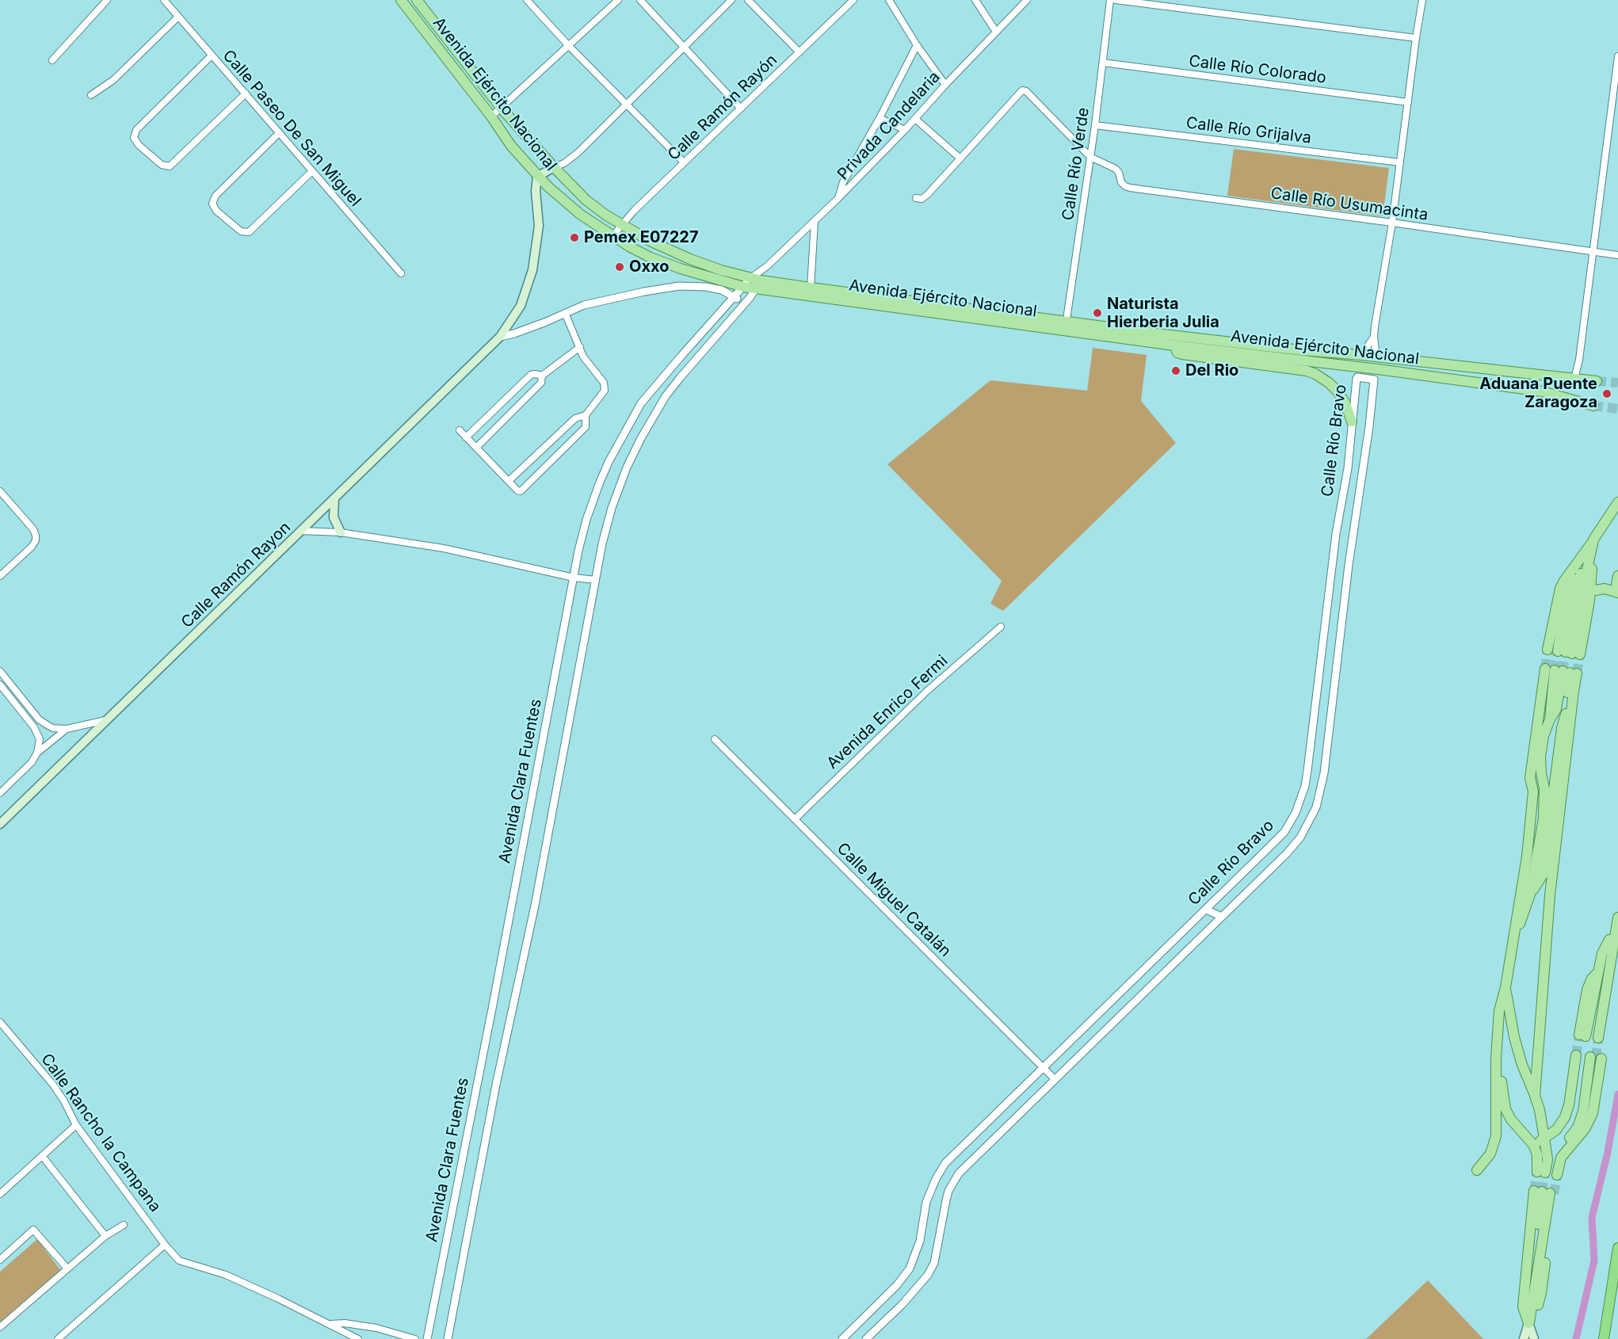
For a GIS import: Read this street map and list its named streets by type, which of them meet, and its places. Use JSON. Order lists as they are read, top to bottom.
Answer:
{
  "streets": {
    "main road": ["Avenida Ejército Nacional", "Calle Ramón Rayon"],
    "street": [
      "Calle Río Colorado",
      "Calle Ramón Rayón",
      "Privada Candelaria",
      "Calle Paseo De San Miguel",
      "Calle Río Grijalva",
      "Calle Río Verde",
      "Calle Río Usumacinta",
      "Calle Río Bravo",
      "Avenida Enrico Fermi",
      "Avenida Clara Fuentes",
      "Calle Miguel Catalán",
      "Calle Rancho la Campana"
    ]
  },
  "crossings": [
    ["Calle Río Colorado", "Calle Río Verde"],
    ["Avenida Ejército Nacional", "Calle Ramón Rayón"],
    ["Avenida Ejército Nacional", "Privada Candelaria"],
    ["Avenida Ejército Nacional", "Calle Río Verde"],
    ["Avenida Ejército Nacional", "Calle Ramón Rayon"],
    ["Avenida Ejército Nacional", "Avenida Clara Fuentes"],
    ["Privada Candelaria", "Avenida Clara Fuentes"],
    ["Calle Río Grijalva", "Calle Río Verde"],
    ["Calle Río Verde", "Calle Río Usumacinta"],
    ["Calle Río Bravo", "Calle Miguel Catalán"],
    ["Avenida Enrico Fermi", "Calle Miguel Catalán"]
  ],
  "places": [
    "Pemex E07227",
    "Oxxo",
    "Naturista Hierberia Julia",
    "Del Rio",
    "Aduana Puente Zaragoza"
  ]
}
